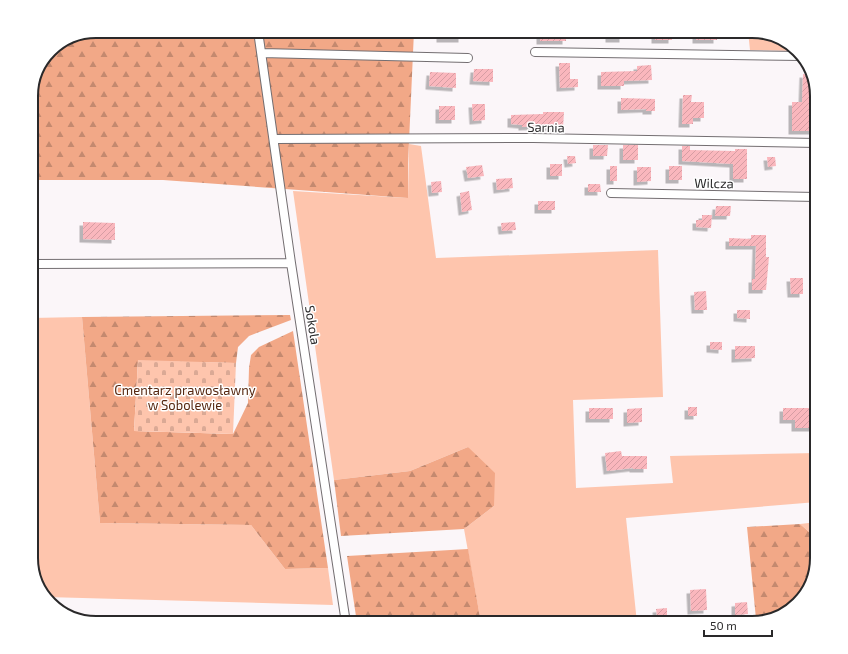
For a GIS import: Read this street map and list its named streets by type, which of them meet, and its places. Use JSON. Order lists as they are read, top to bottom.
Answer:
{
  "streets": {
    "street": ["Sarnia", "Wilcza", "Sokola"]
  },
  "crossings": [
    ["Sarnia", "Sokola"]
  ],
  "parks": ["Cmentarz prawosławny w Sobolewie"],
  "scale_bar": "50 m"
}
